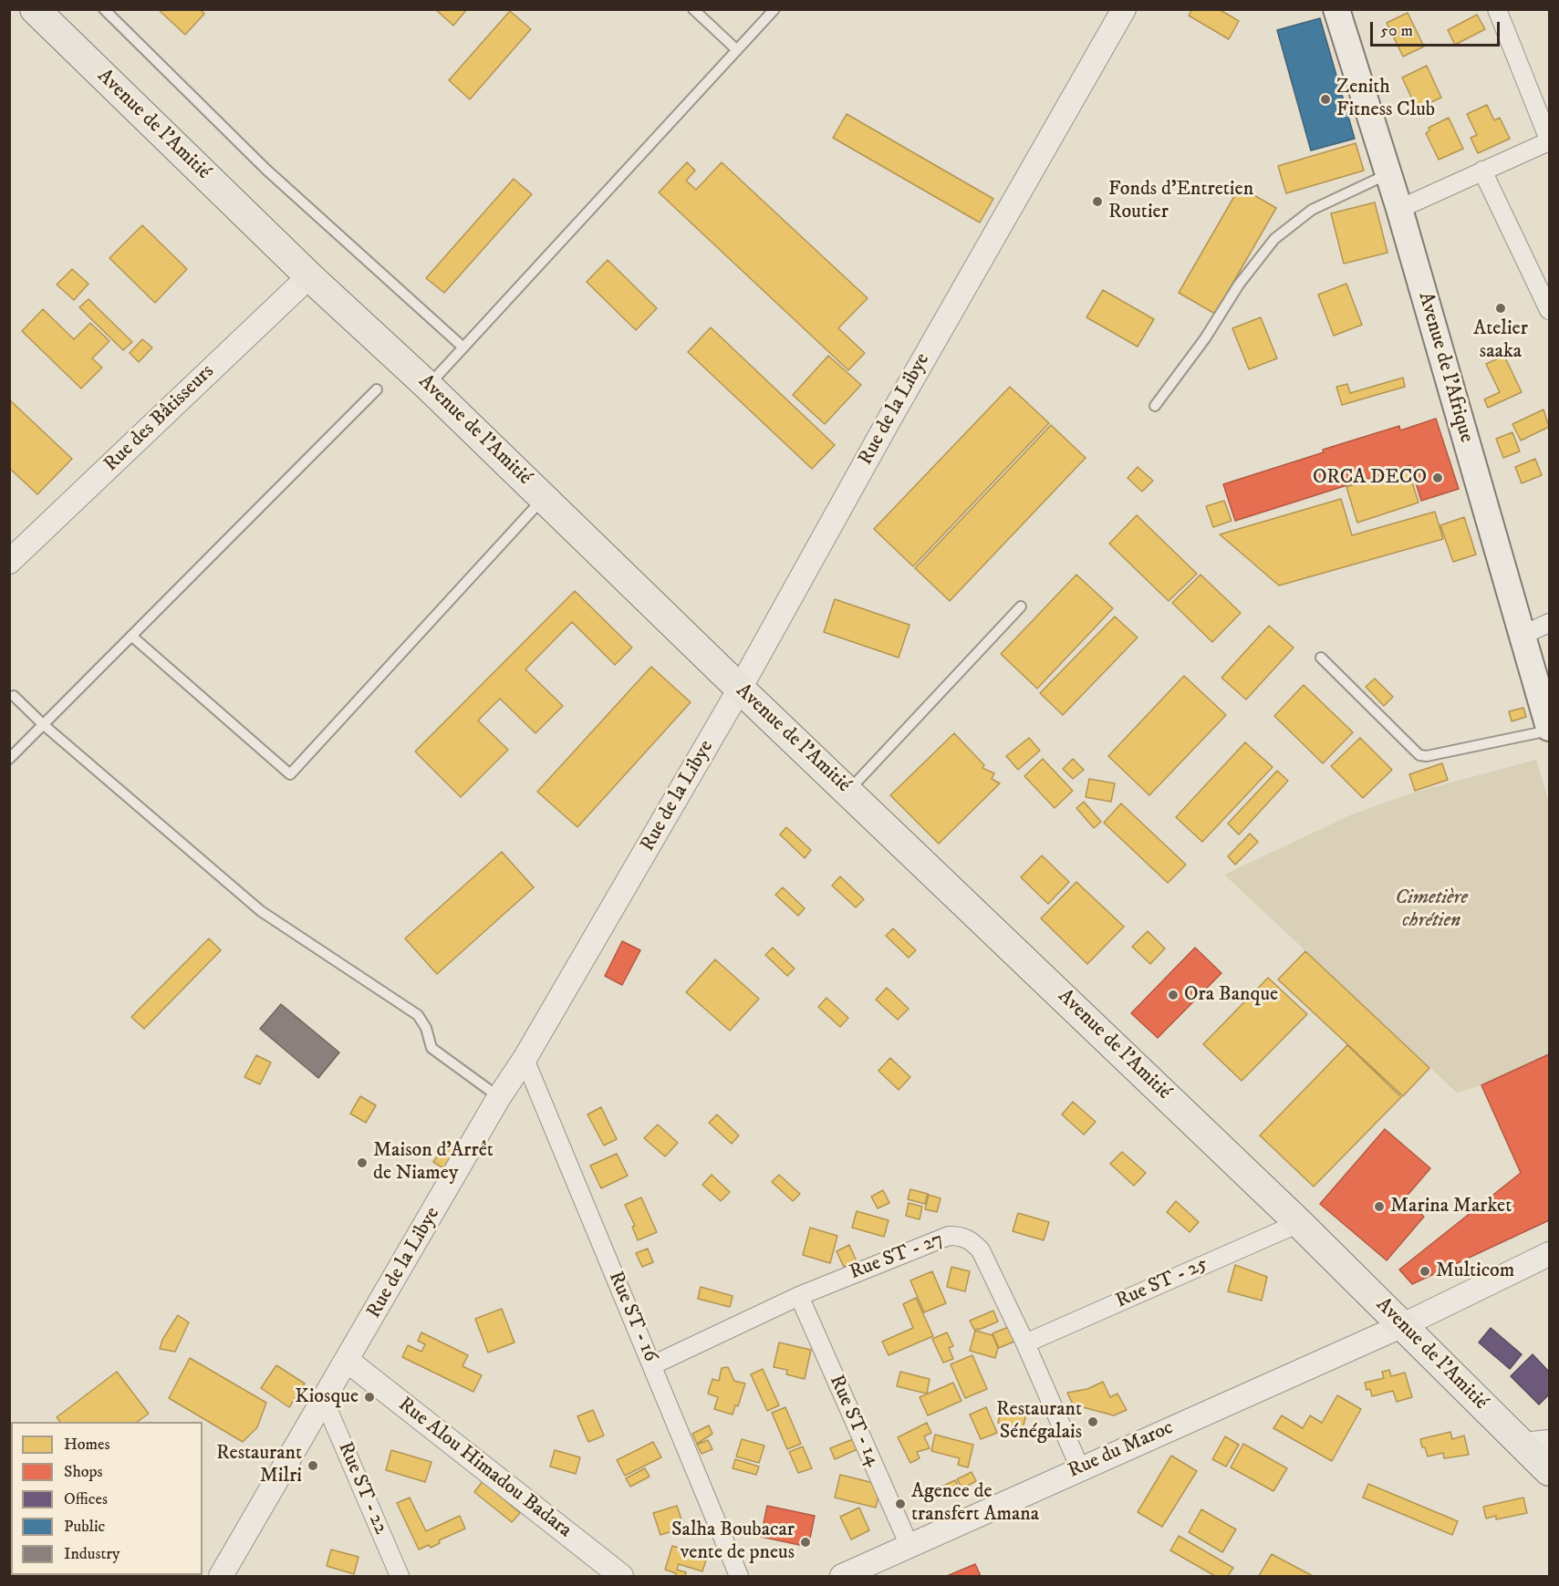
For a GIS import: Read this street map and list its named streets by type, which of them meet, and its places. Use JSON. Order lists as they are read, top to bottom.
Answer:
{
  "streets": {
    "main road": ["Avenue de l'Amitié", "Avenue de l'Afrique"],
    "street": [
      "Rue de la Libye",
      "Rue des Bâtisseurs",
      "Rue ST - 27",
      "Rue ST - 25",
      "Rue ST - 16",
      "Rue ST - 14",
      "Rue du Maroc",
      "Rue Alou Himadou Badara",
      "Rue ST - 22"
    ]
  },
  "crossings": [
    ["Avenue de l'Amitié", "Rue de la Libye"],
    ["Avenue de l'Amitié", "Rue des Bâtisseurs"],
    ["Avenue de l'Amitié", "Rue ST - 25"],
    ["Avenue de l'Amitié", "Rue du Maroc"],
    ["Rue de la Libye", "Rue ST - 16"],
    ["Rue de la Libye", "Rue Alou Himadou Badara"],
    ["Rue de la Libye", "Rue ST - 22"],
    ["Rue ST - 27", "Rue ST - 25"],
    ["Rue ST - 27", "Rue ST - 16"],
    ["Rue ST - 27", "Rue ST - 14"],
    ["Rue ST - 27", "Rue du Maroc"],
    ["Rue ST - 14", "Rue du Maroc"]
  ],
  "parks": ["Cimetière chrétien"],
  "places": [
    "Zenith Fitness Club",
    "Fonds d'Entretien Routier",
    "Atelier saaka",
    "ORCA DECO",
    "Ora Banque",
    "Maison d'Arrêt de Niamey",
    "Marina Market",
    "Multicom",
    "Kiosque",
    "Restaurant Sénégalais",
    "Restaurant Milri",
    "Agence de transfert Amana",
    "Salha Boubacar vente de pneus"
  ],
  "legend": [
    "Homes",
    "Shops",
    "Offices",
    "Public",
    "Industry"
  ],
  "scale_bar": "50 m"
}
